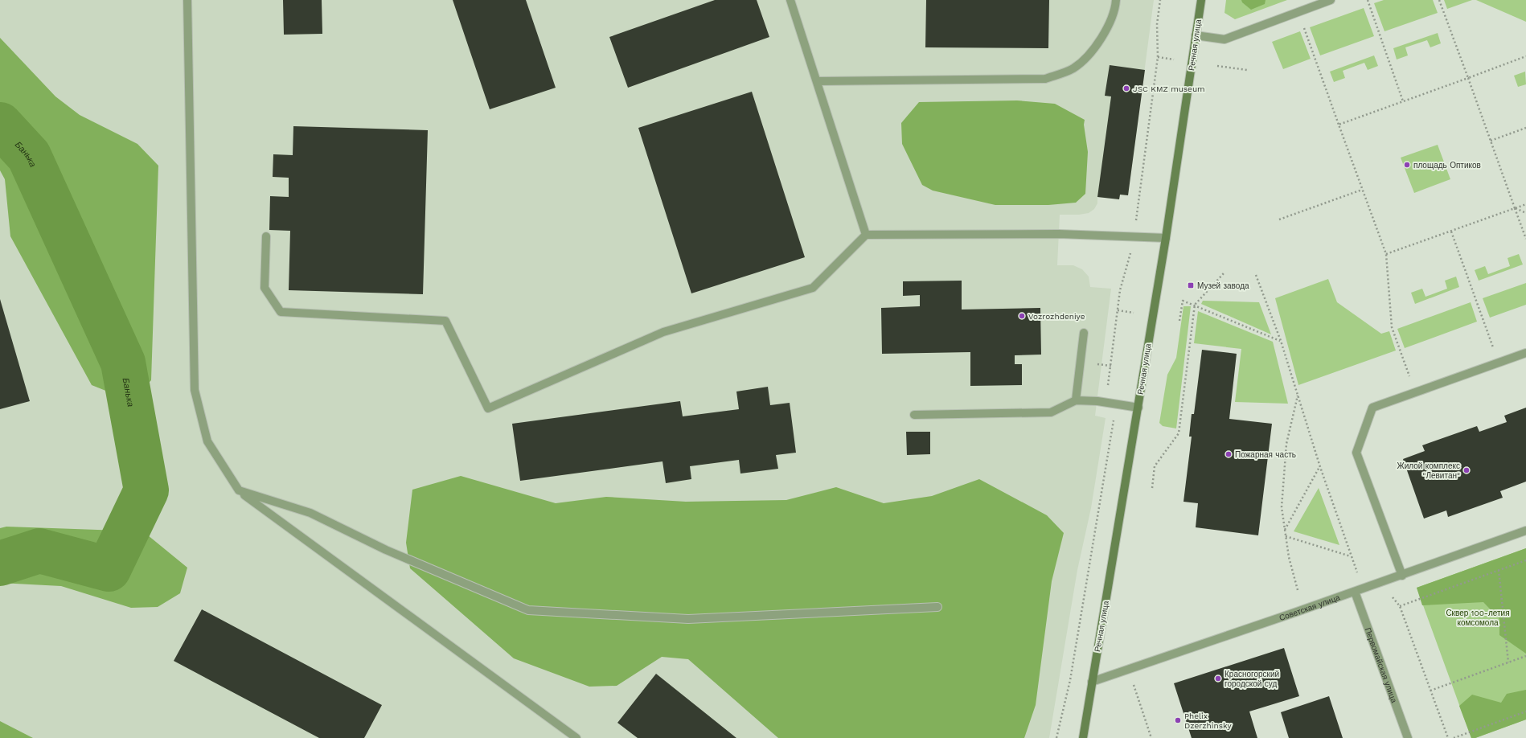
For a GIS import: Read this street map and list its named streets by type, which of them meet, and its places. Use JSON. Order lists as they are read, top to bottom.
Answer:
{
  "streets": {
    "main road": ["Речная улица"],
    "street": ["Советская улица", "Первомайская улица"]
  },
  "crossings": [
    ["Речная улица", "Советская улица"],
    ["Советская улица", "Первомайская улица"]
  ],
  "water": ["Банька"],
  "parks": ["Сквер 100-летия комсомола"],
  "places": {
    "other": [
      "JSC KMZ museum",
      "площадь Оптиков",
      "Vozrozhdeniye",
      "Пожарная часть",
      "Жилой комплекс \"Левитан\"",
      "Красногорский городской суд",
      "Phelix Dzerzhinsky"
    ],
    "transit": ["Музей завода"]
  }
}
